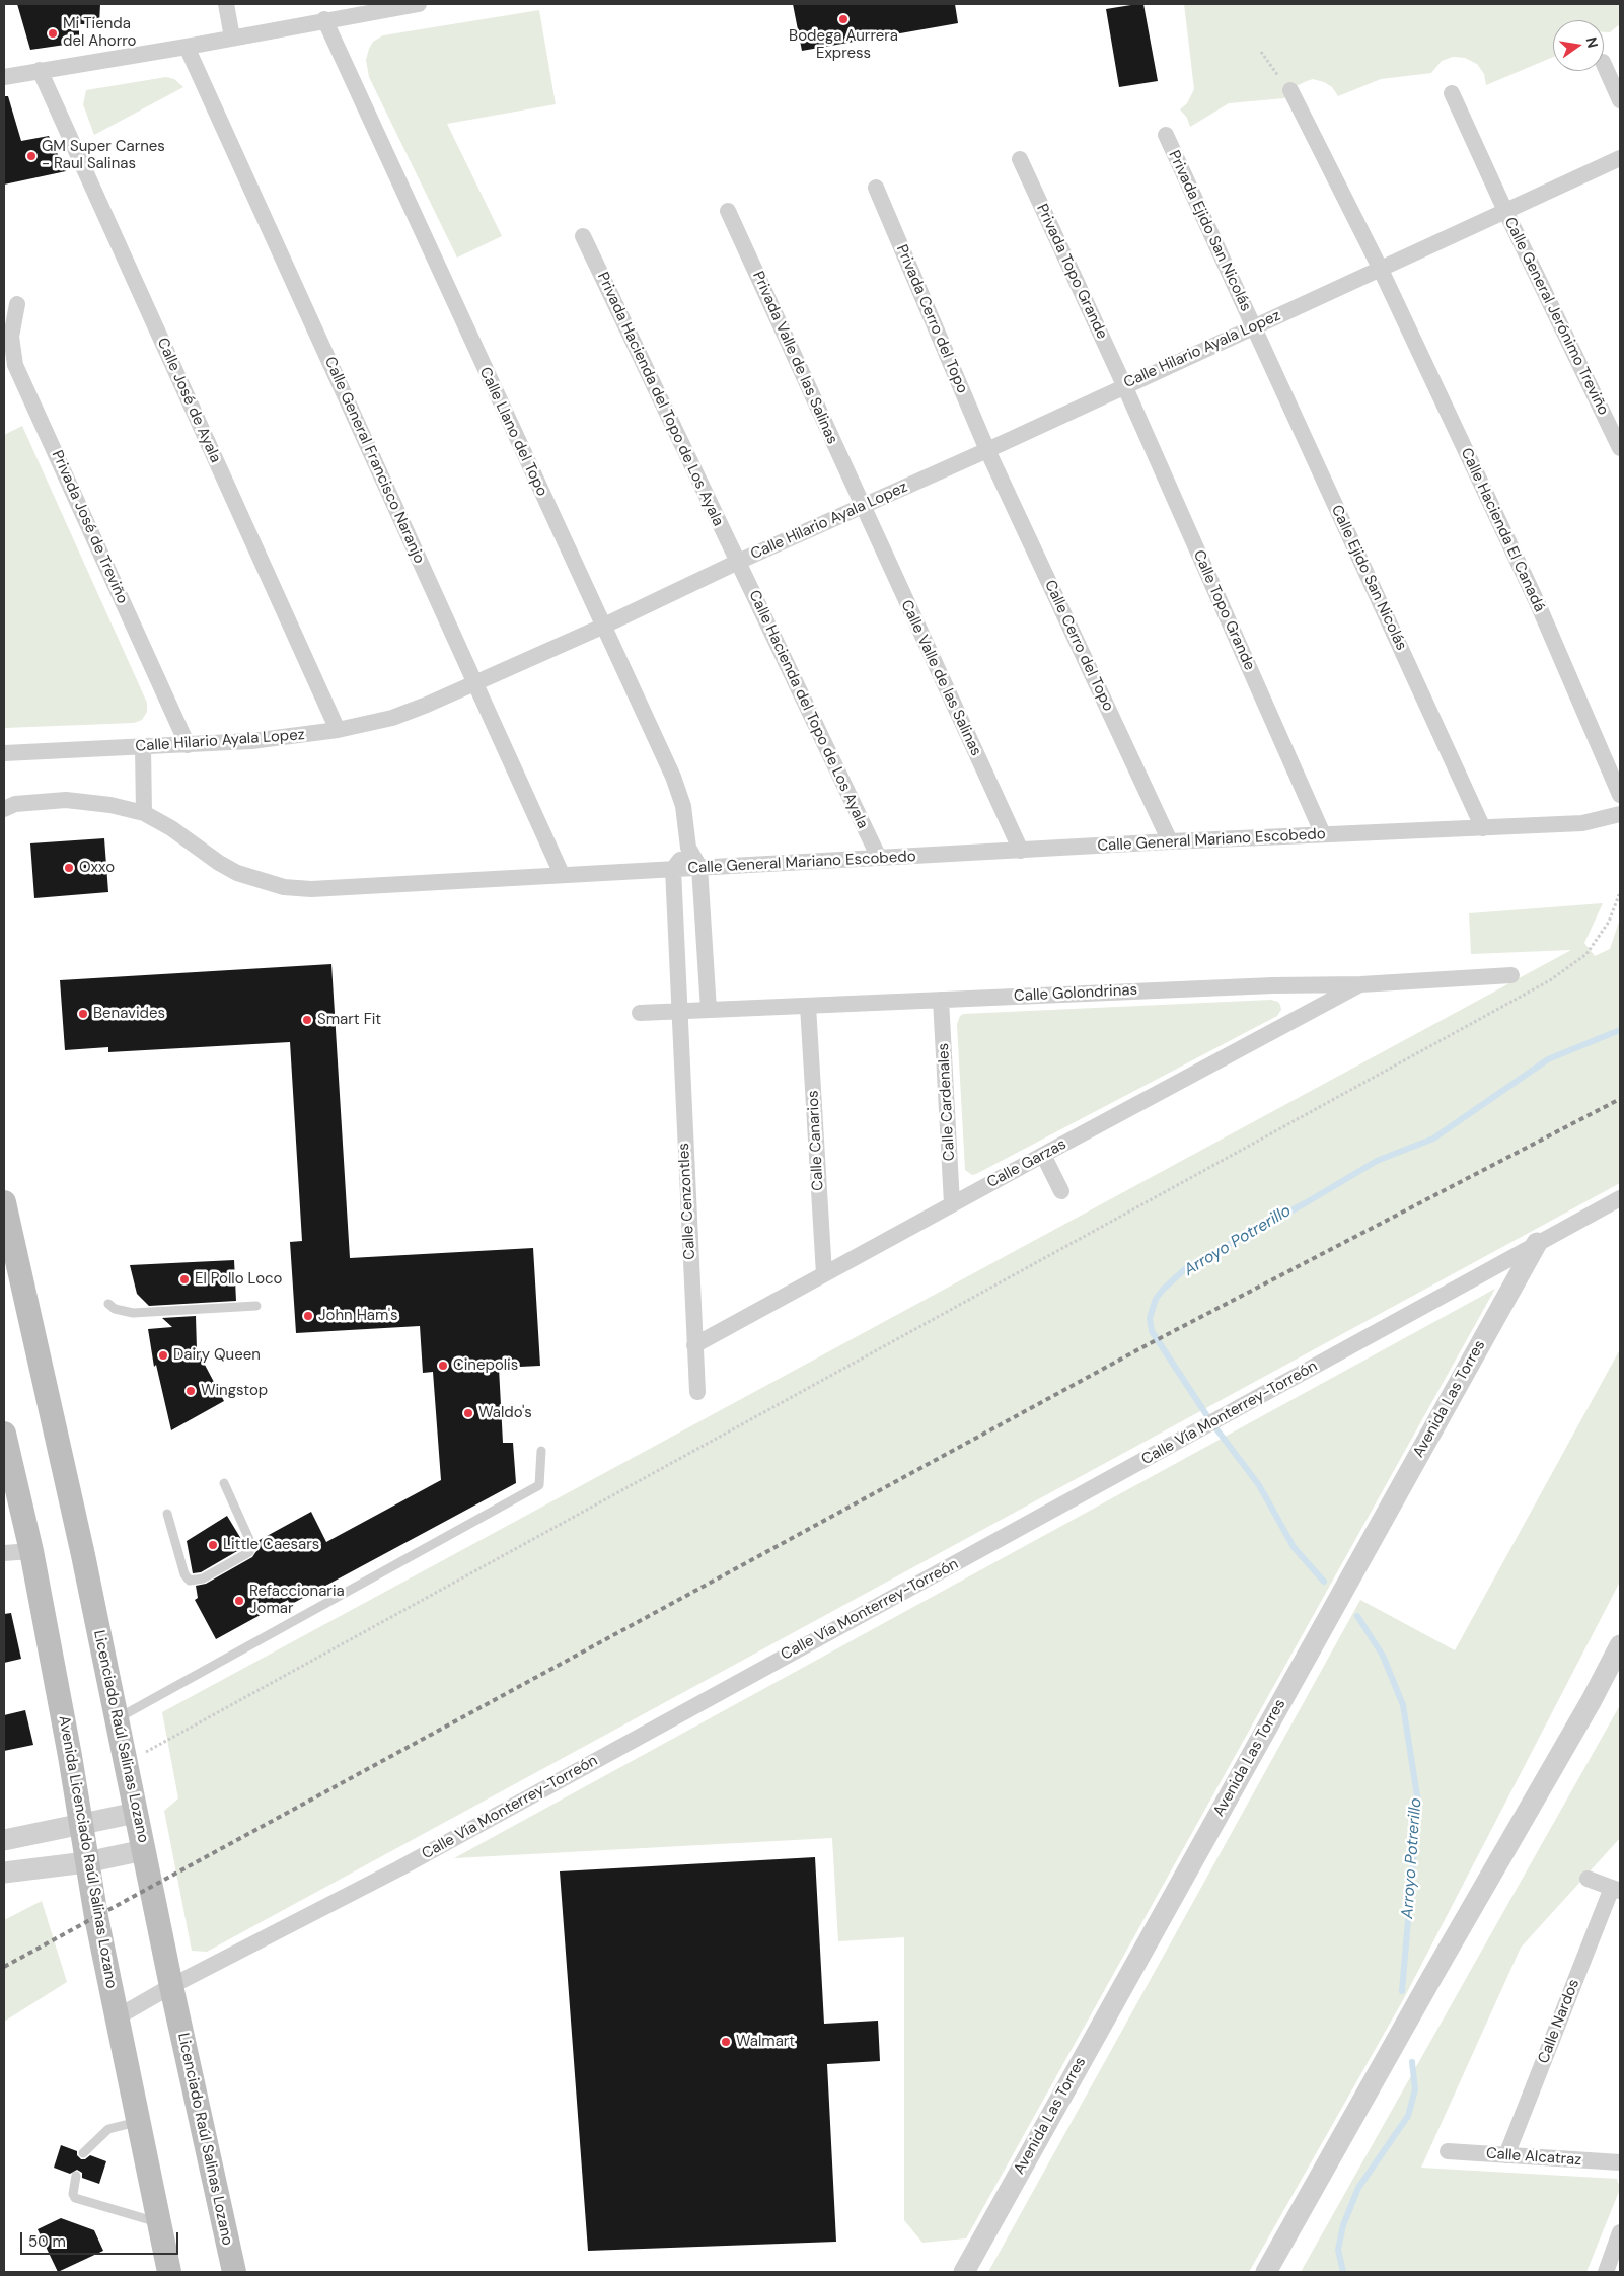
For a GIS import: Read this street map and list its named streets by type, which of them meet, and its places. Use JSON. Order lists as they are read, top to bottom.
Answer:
{
  "streets": {
    "main road": ["Licenciado Raúl Salinas Lozano", "Avenida Licenciado Raúl Salinas Lozano"],
    "street": [
      "Privada Ejido San Nicolás",
      "Privada Topo Grande",
      "Calle General Jerónimo Treviño",
      "Privada Cerro del Topo",
      "Calle Hilario Ayala Lopez",
      "Privada Valle de las Salinas",
      "Privada Hacienda del Topo de Los Ayala",
      "Calle José de Ayala",
      "Calle Llano del Topo",
      "Calle General Francisco Naranjo",
      "Privada José de Treviño",
      "Calle Hacienda El Canadá",
      "Calle Ejido San Nicolás",
      "Calle Topo Grande",
      "Calle Cerro del Topo",
      "Calle Valle de las Salinas",
      "Calle Hacienda del Topo de Los Ayala",
      "Calle General Mariano Escobedo",
      "Calle Golondrinas",
      "Calle Cardenales",
      "Calle Canarios",
      "Calle Garzas",
      "Calle Cenzontles",
      "Avenida Las Torres",
      "Calle Vía Monterrey-Torreón",
      "Calle Nardos",
      "Calle Alcatraz"
    ]
  },
  "crossings": [
    ["Privada Ejido San Nicolás", "Calle Hilario Ayala Lopez"],
    ["Privada Ejido San Nicolás", "Calle Ejido San Nicolás"],
    ["Privada Topo Grande", "Calle Hilario Ayala Lopez"],
    ["Privada Topo Grande", "Calle Topo Grande"],
    ["Calle General Jerónimo Treviño", "Calle Hilario Ayala Lopez"],
    ["Privada Cerro del Topo", "Calle Hilario Ayala Lopez"],
    ["Privada Cerro del Topo", "Calle Cerro del Topo"],
    ["Calle Hilario Ayala Lopez", "Privada Valle de las Salinas"],
    ["Calle Hilario Ayala Lopez", "Privada Hacienda del Topo de Los Ayala"],
    ["Calle Hilario Ayala Lopez", "Calle José de Ayala"],
    ["Calle Hilario Ayala Lopez", "Calle Llano del Topo"],
    ["Calle Hilario Ayala Lopez", "Calle General Francisco Naranjo"],
    ["Calle Hilario Ayala Lopez", "Privada José de Treviño"],
    ["Calle Hilario Ayala Lopez", "Calle Hacienda El Canadá"],
    ["Calle Hilario Ayala Lopez", "Calle Ejido San Nicolás"],
    ["Calle Hilario Ayala Lopez", "Calle Topo Grande"],
    ["Calle Hilario Ayala Lopez", "Calle Cerro del Topo"],
    ["Calle Hilario Ayala Lopez", "Calle Valle de las Salinas"],
    ["Calle Hilario Ayala Lopez", "Calle Hacienda del Topo de Los Ayala"],
    ["Privada Valle de las Salinas", "Calle Valle de las Salinas"],
    ["Privada Hacienda del Topo de Los Ayala", "Calle Hacienda del Topo de Los Ayala"],
    ["Calle Llano del Topo", "Calle General Mariano Escobedo"],
    ["Calle General Francisco Naranjo", "Calle General Mariano Escobedo"],
    ["Calle Ejido San Nicolás", "Calle General Mariano Escobedo"],
    ["Calle Topo Grande", "Calle General Mariano Escobedo"],
    ["Calle Cerro del Topo", "Calle General Mariano Escobedo"],
    ["Calle Valle de las Salinas", "Calle General Mariano Escobedo"],
    ["Calle Hacienda del Topo de Los Ayala", "Calle General Mariano Escobedo"],
    ["Calle General Mariano Escobedo", "Calle Cenzontles"],
    ["Calle Golondrinas", "Calle Cardenales"],
    ["Calle Golondrinas", "Calle Canarios"],
    ["Calle Golondrinas", "Calle Garzas"],
    ["Calle Golondrinas", "Calle Cenzontles"],
    ["Calle Cardenales", "Calle Garzas"],
    ["Calle Canarios", "Calle Garzas"],
    ["Calle Garzas", "Calle Cenzontles"],
    ["Avenida Las Torres", "Calle Vía Monterrey-Torreón"],
    ["Calle Vía Monterrey-Torreón", "Licenciado Raúl Salinas Lozano"],
    ["Calle Vía Monterrey-Torreón", "Avenida Licenciado Raúl Salinas Lozano"],
    ["Calle Nardos", "Calle Alcatraz"]
  ],
  "water": ["Arroyo Potrerillo"],
  "places": [
    "Bodega Aurrera Express",
    "Mi Tienda del Ahorro",
    "GM Super Carnes - Raul Salinas",
    "Oxxo",
    "Benavides",
    "Smart Fit",
    "El Pollo Loco",
    "John Ham's",
    "Dairy Queen",
    "Cinepolis",
    "Wingstop",
    "Waldo's",
    "Little Caesars",
    "Refaccionaria Jomar",
    "Walmart"
  ],
  "scale_bar": "50 m",
  "north": "right"
}
